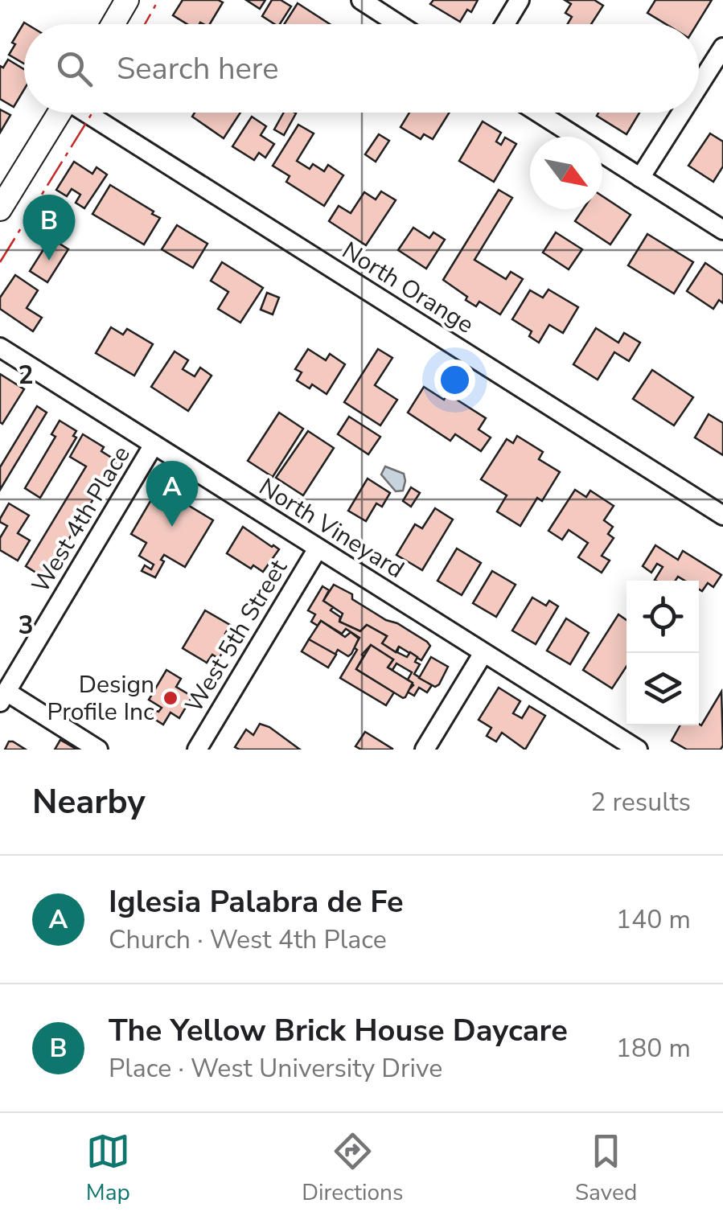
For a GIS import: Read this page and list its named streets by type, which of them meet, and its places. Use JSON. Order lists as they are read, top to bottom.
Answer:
{
  "streets": {
    "street": [
      "North Orange",
      "West 4th Place",
      "North Vineyard",
      "West 5th Street"
    ]
  },
  "crossings": [
    ["West 4th Place", "North Vineyard"],
    ["North Vineyard", "West 5th Street"]
  ],
  "places": ["Design Profile Inc"],
  "north": "bottom right",
  "page": {
    "search": "Search here",
    "pins": ["B", "A"],
    "heading": ["Nearby", "2 results"],
    "list": [
      {
        "mark": "A",
        "name": "Iglesia Palabra de Fe",
        "note": "Church · West 4th Place",
        "value": "140 m"
      },
      {
        "mark": "B",
        "name": "The Yellow Brick House Daycare",
        "note": "Place · West University Drive",
        "value": "180 m"
      }
    ],
    "nav": ["Map", "Directions", "Saved"]
  },
  "grid": {
    "rows": ["2", "3"]
  }
}
